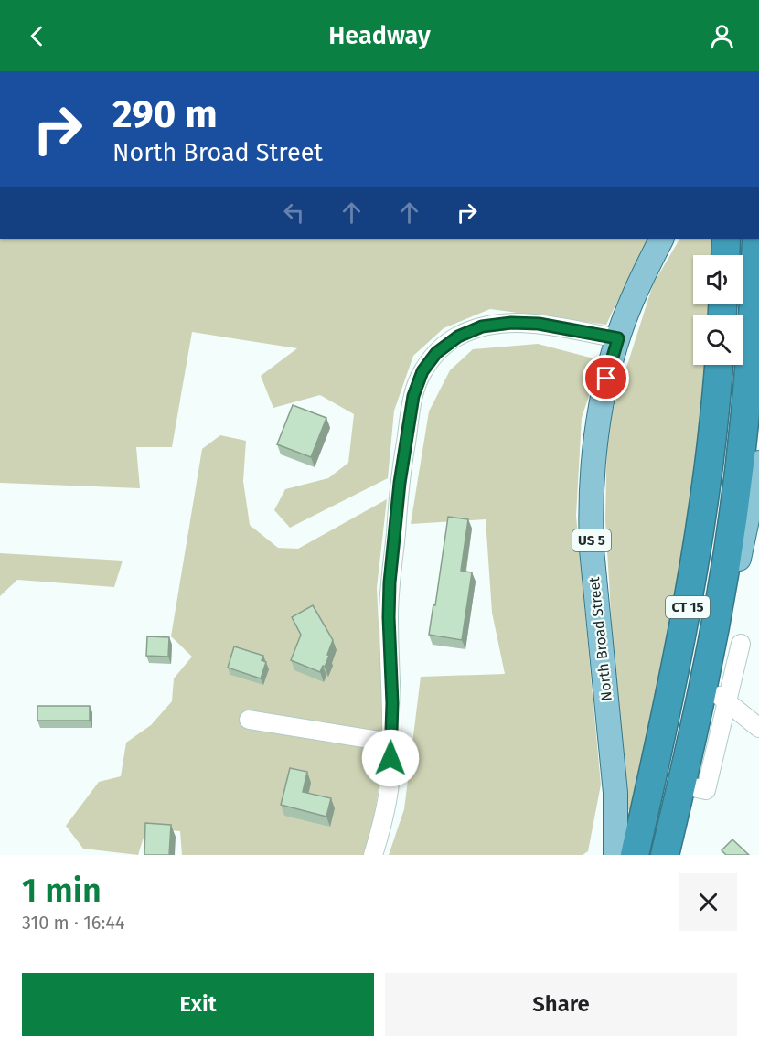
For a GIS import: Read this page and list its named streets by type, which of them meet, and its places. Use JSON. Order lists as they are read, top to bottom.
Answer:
{
  "streets": {
    "highway": ["CT 15"],
    "main road": ["US 5", "North Broad Street"]
  },
  "page": {
    "header": "Headway",
    "turn": ["290 m", "North Broad Street"],
    "heading": ["1 min", "310 m · 16:44"],
    "buttons": ["Exit", "Share"]
  }
}
